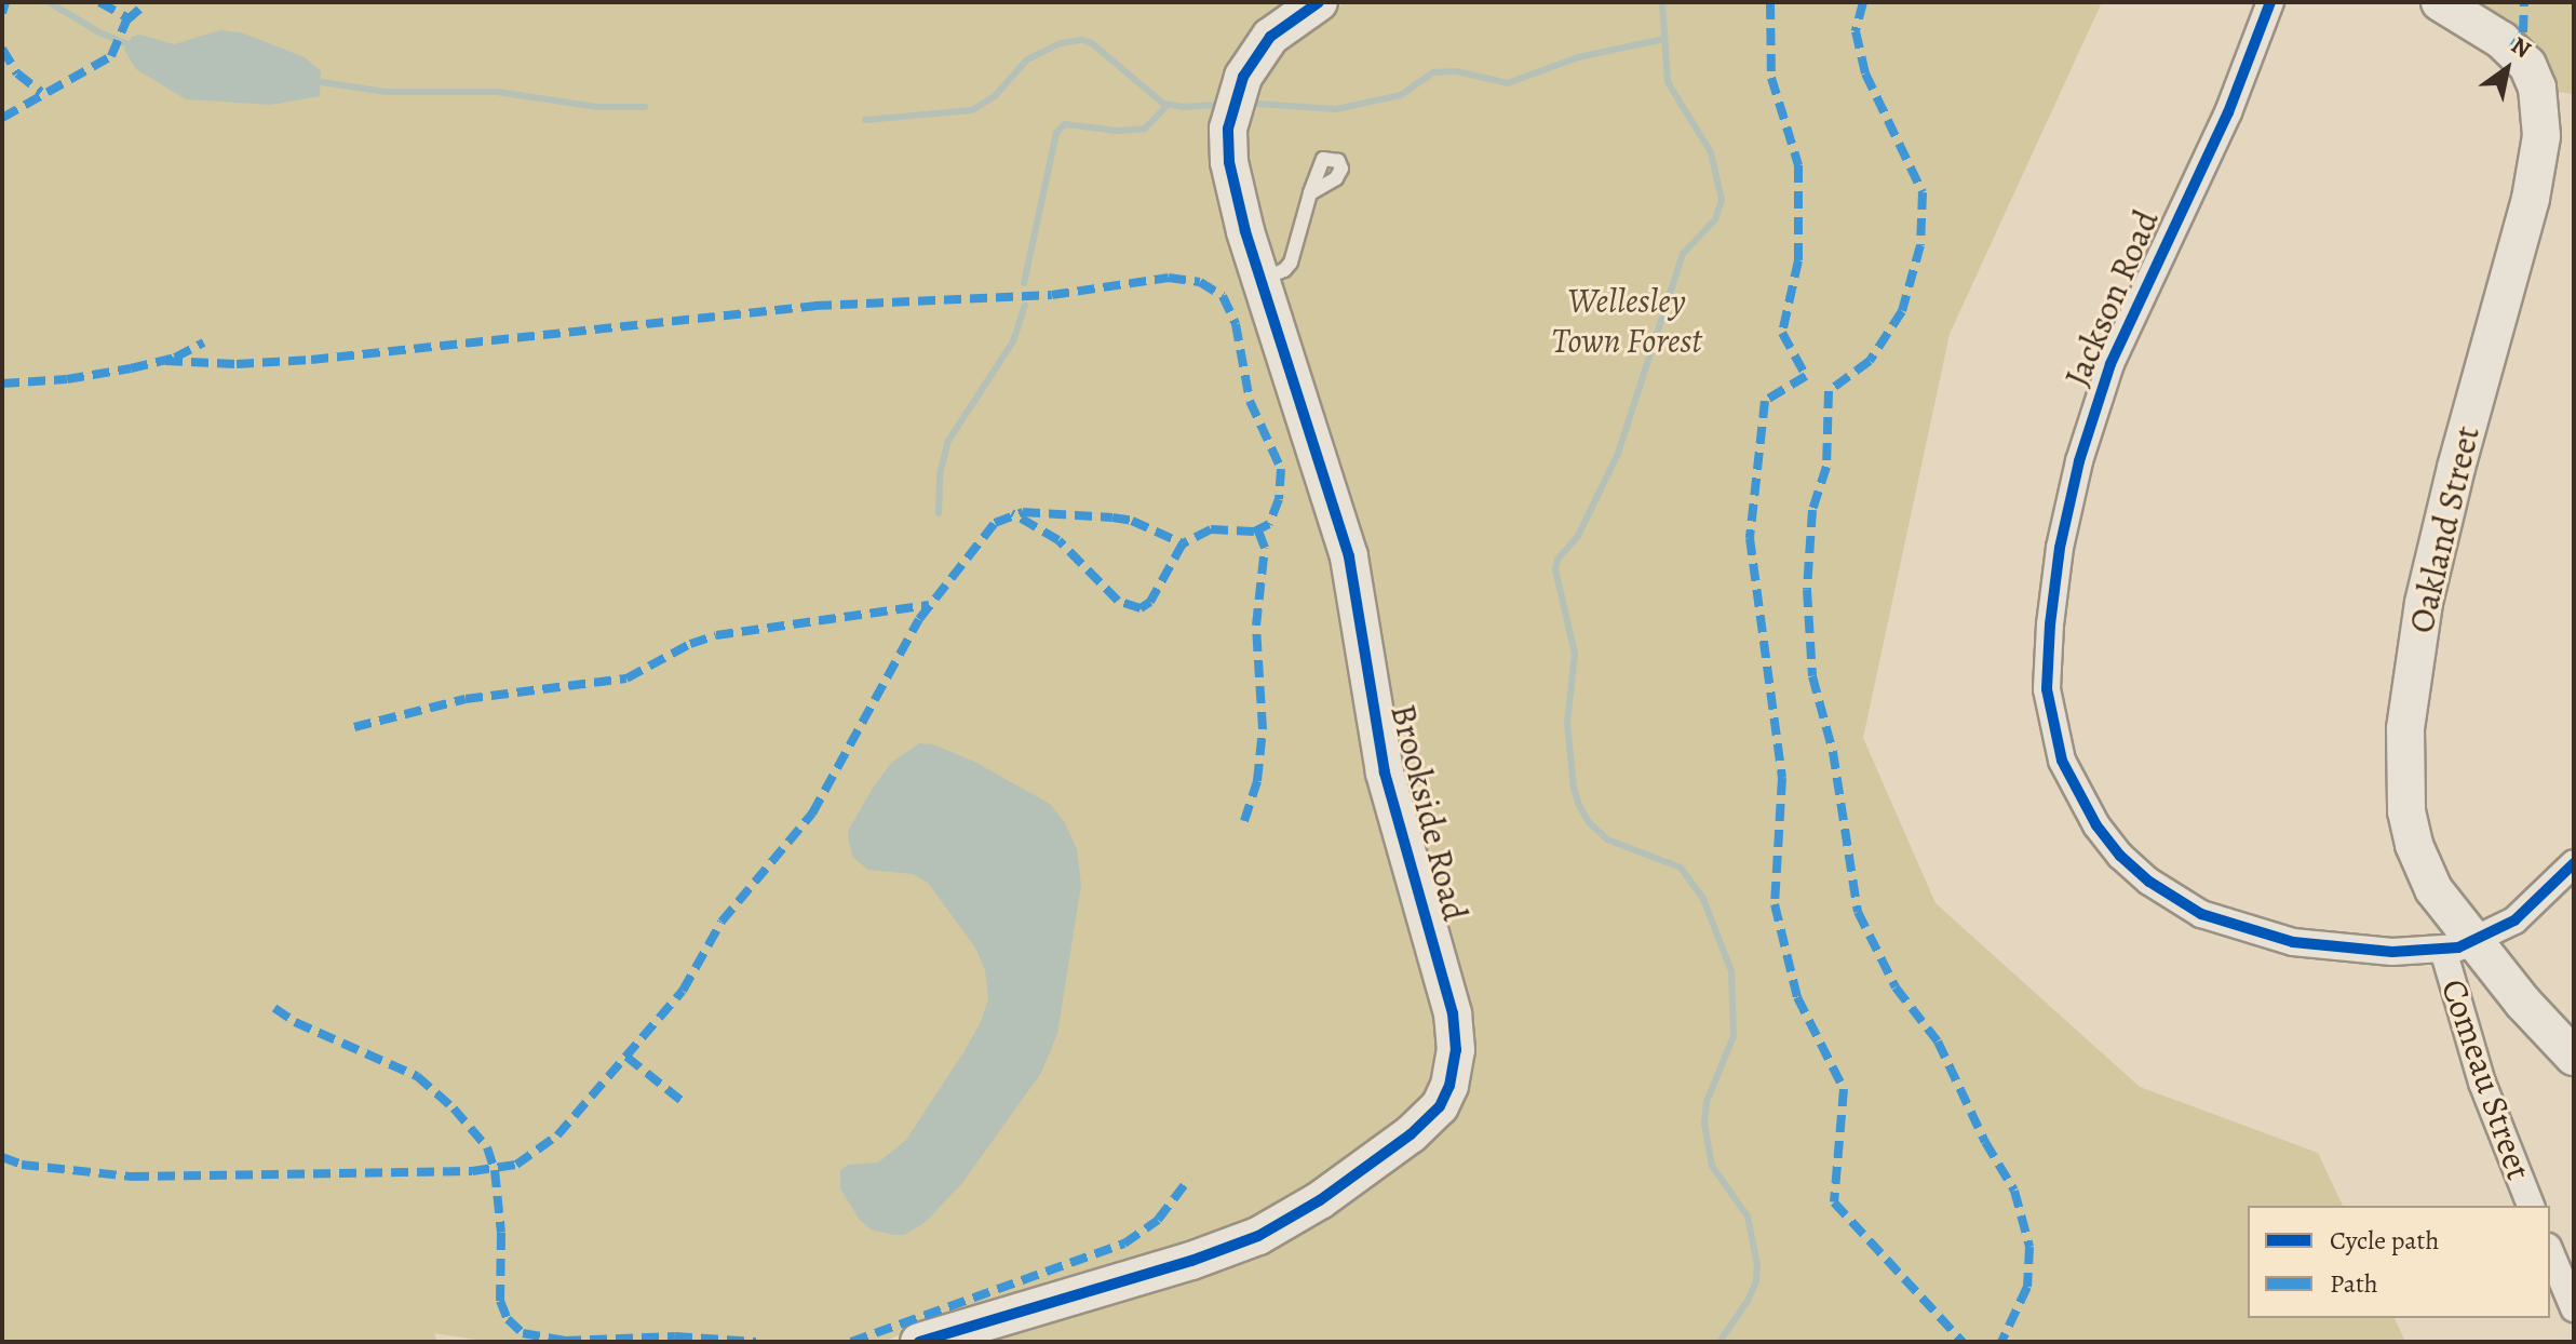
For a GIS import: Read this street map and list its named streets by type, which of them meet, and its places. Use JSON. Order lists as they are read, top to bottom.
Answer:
{
  "streets": {
    "street": [
      "Jackson Road",
      "Oakland Street",
      "Brookside Road",
      "Comeau Street"
    ]
  },
  "crossings": [
    ["Jackson Road", "Oakland Street"],
    ["Jackson Road", "Comeau Street"],
    ["Oakland Street", "Comeau Street"]
  ],
  "parks": ["Wellesley Town Forest"],
  "legend": ["Cycle path", "Path"],
  "north": "top right"
}
